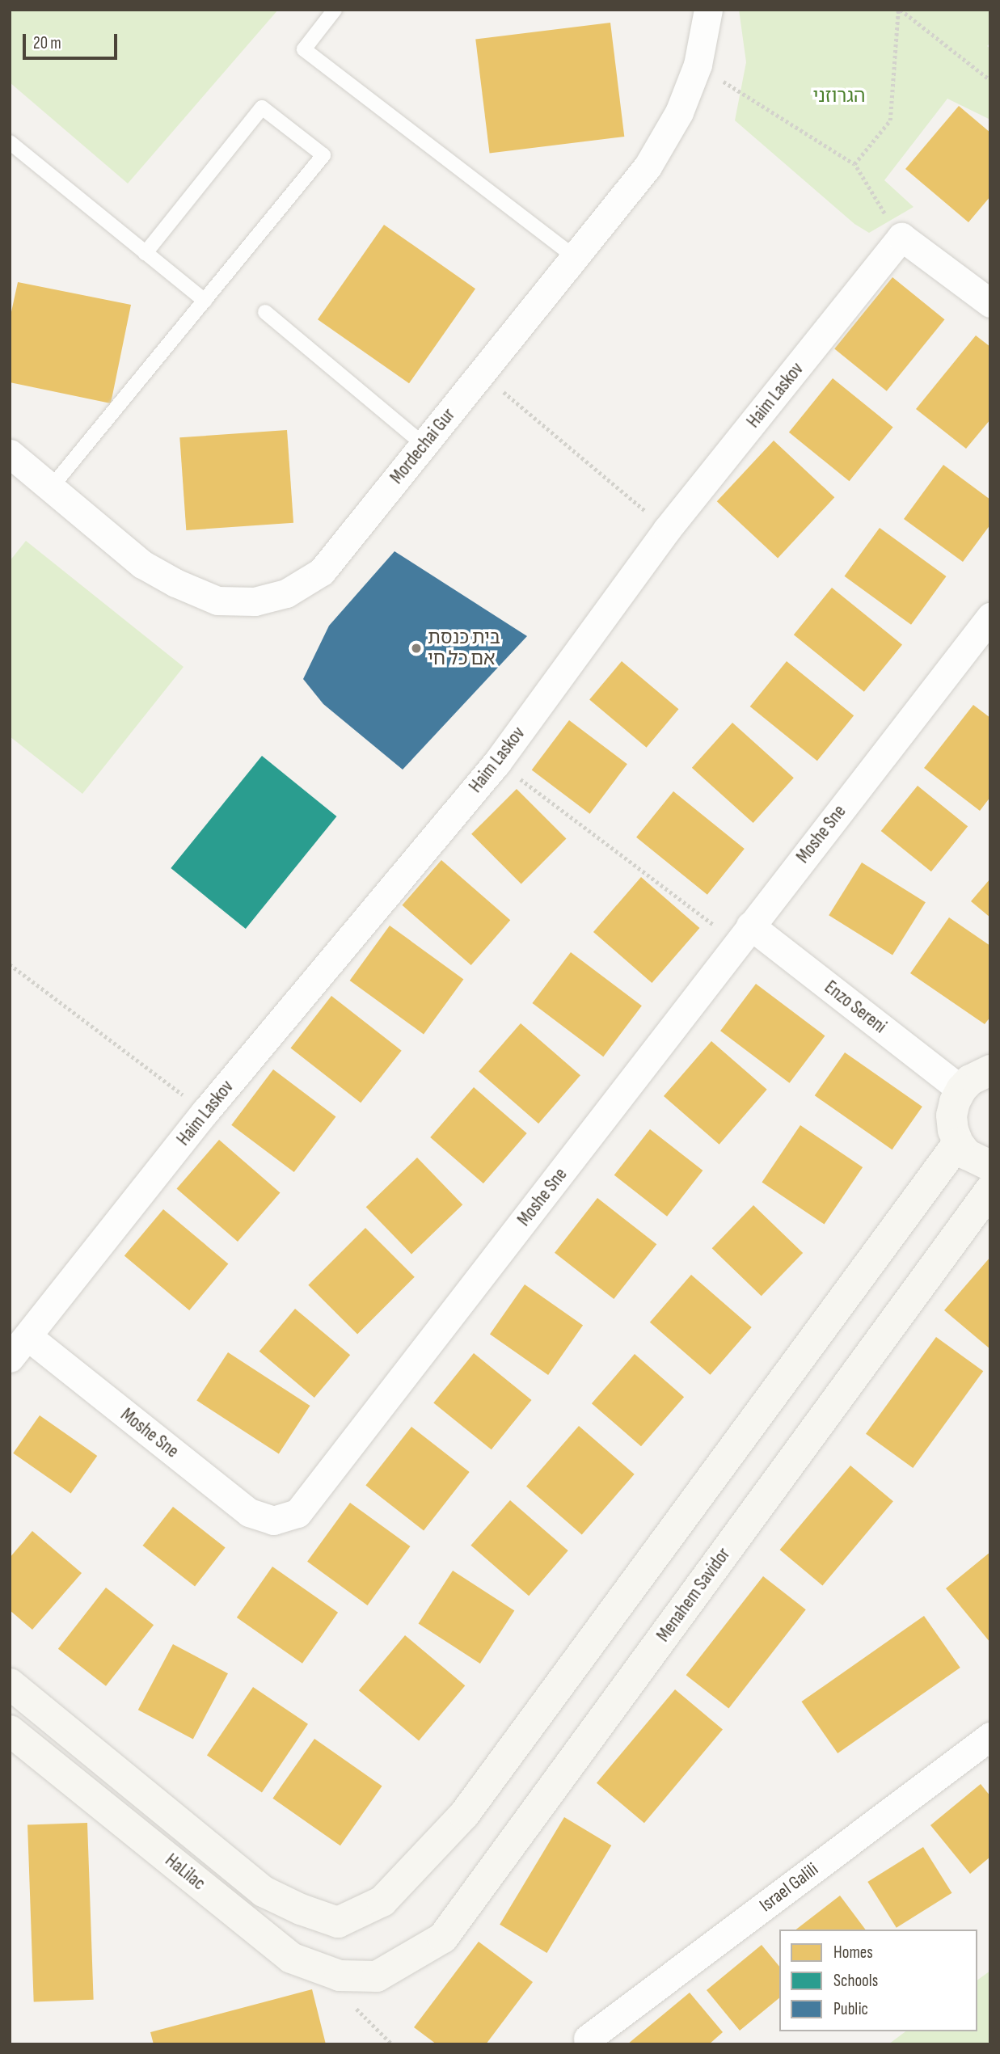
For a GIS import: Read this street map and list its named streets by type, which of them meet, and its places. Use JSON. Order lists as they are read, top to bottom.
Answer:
{
  "streets": {
    "street": [
      "Haim Laskov",
      "Mordechai Gur",
      "Moshe Sne",
      "Enzo Sereni",
      "Menahem Savidor",
      "HaLilac",
      "Israel Galili"
    ]
  },
  "crossings": [
    ["Haim Laskov", "Moshe Sne"],
    ["Moshe Sne", "Enzo Sereni"],
    ["Menahem Savidor", "HaLilac"]
  ],
  "parks": ["הגרוזני"],
  "places": ["בית כנסת אם כל חי"],
  "legend": ["Homes", "Schools", "Public"],
  "scale_bar": "20 m"
}
